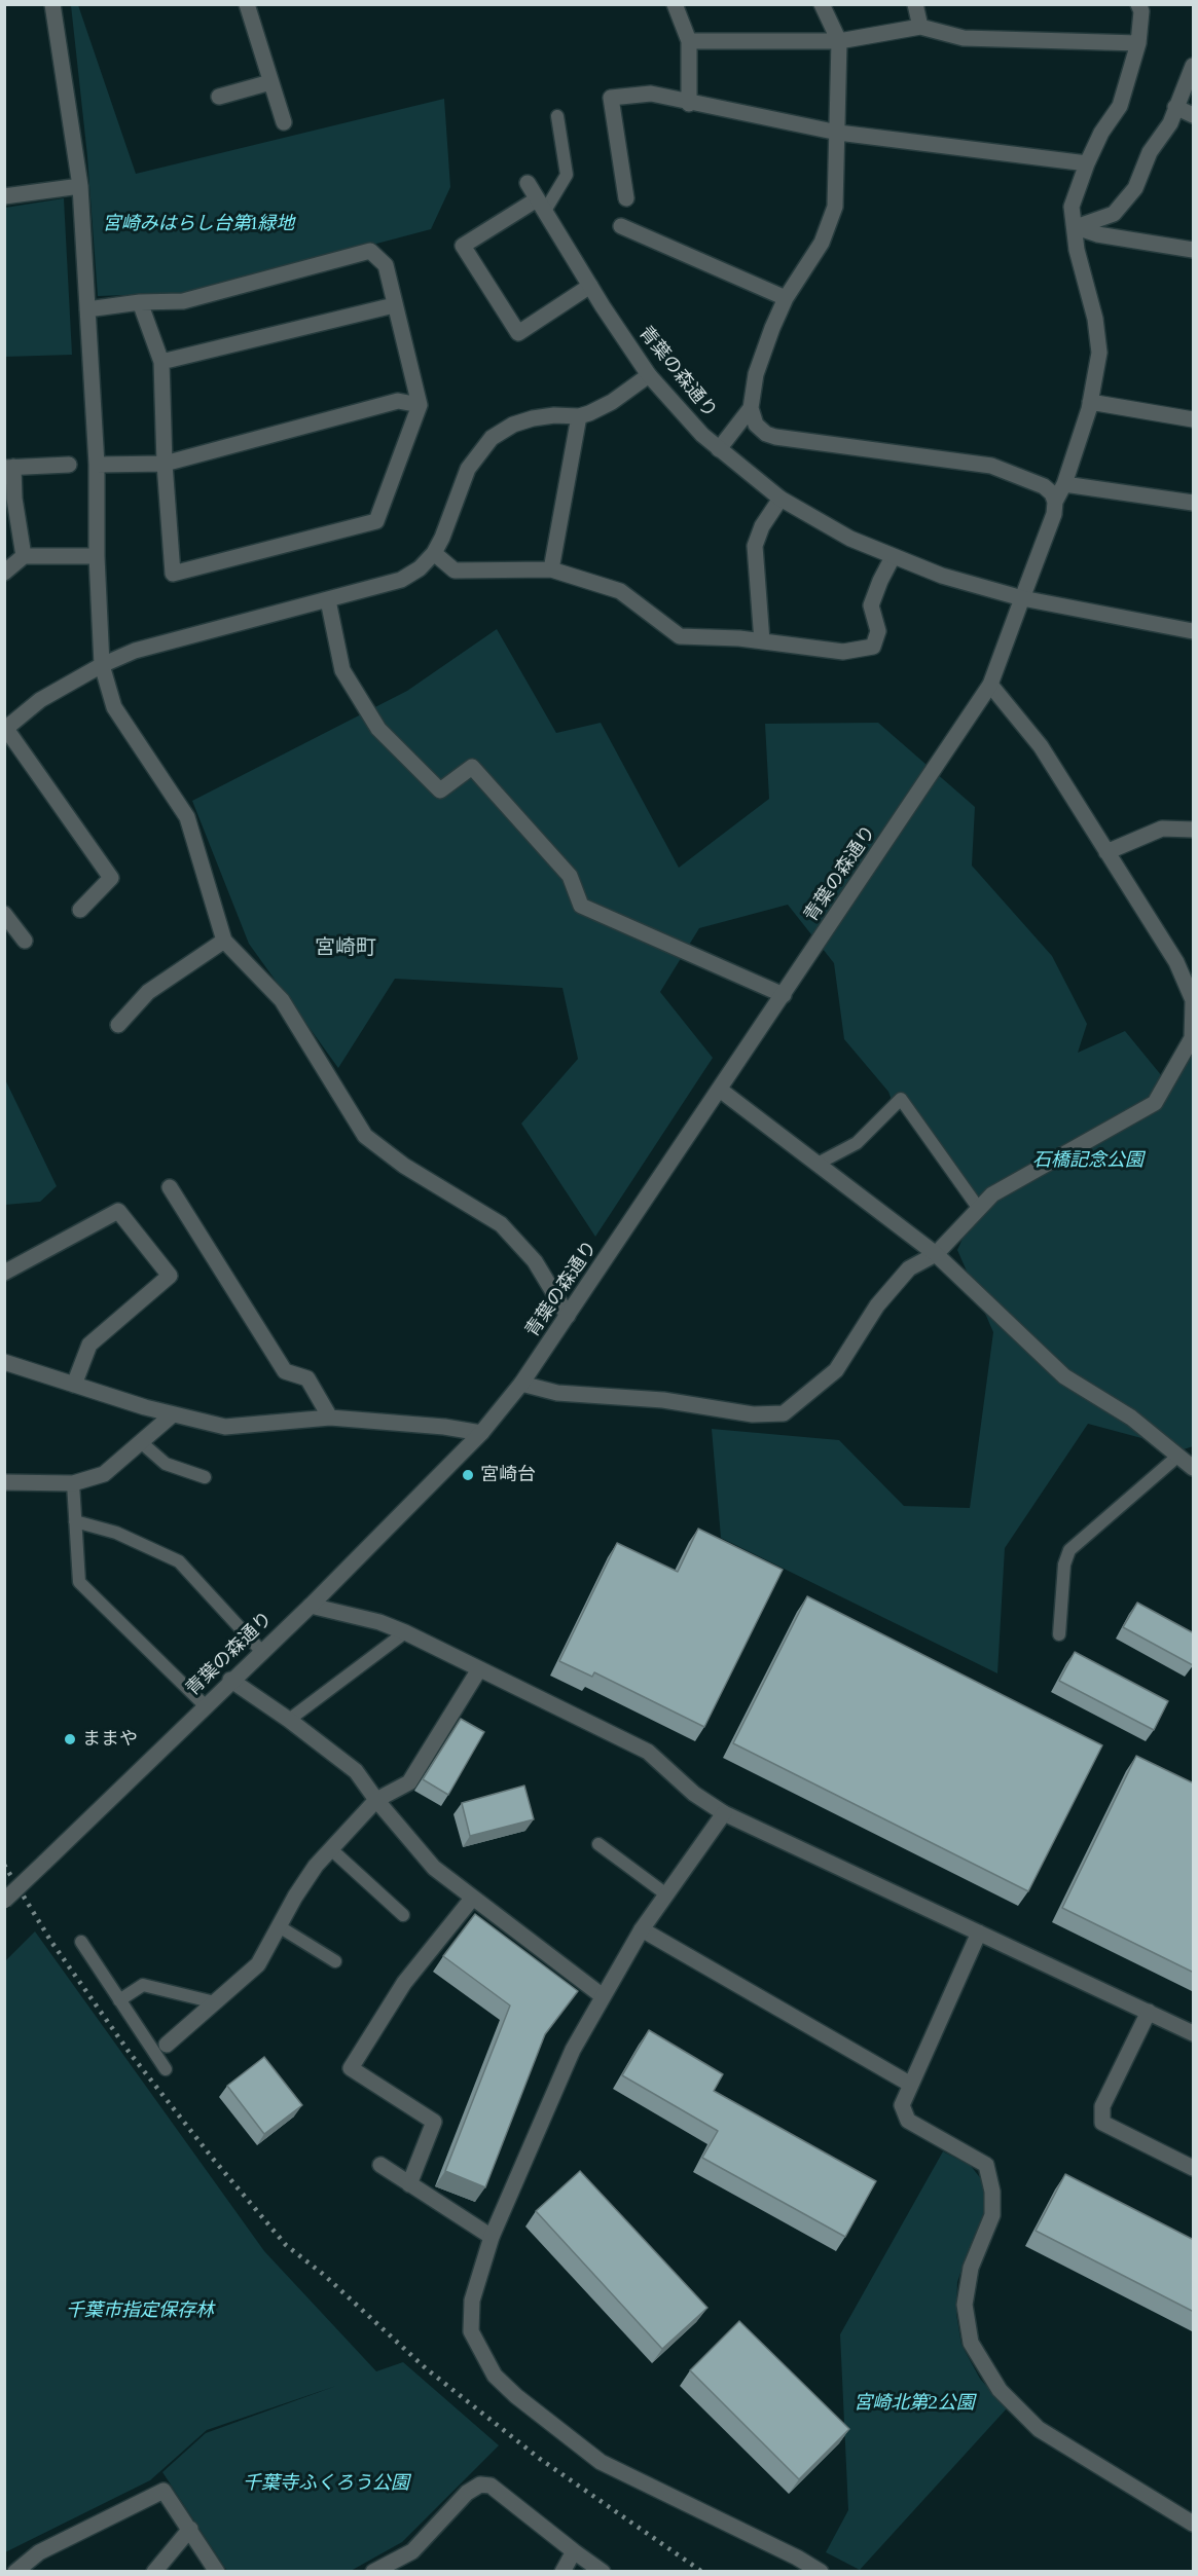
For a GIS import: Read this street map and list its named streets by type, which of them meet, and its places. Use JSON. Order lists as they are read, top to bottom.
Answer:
{
  "streets": {
    "street": ["青葉の森通り"]
  },
  "districts": ["宮崎町"],
  "parks": [
    "宮崎みはらし台第1緑地",
    "石橋記念公園",
    "千葉市指定保存林",
    "宮崎北第2公園",
    "千葉寺ふくろう公園"
  ],
  "places": ["宮崎台", "ままや"]
}
